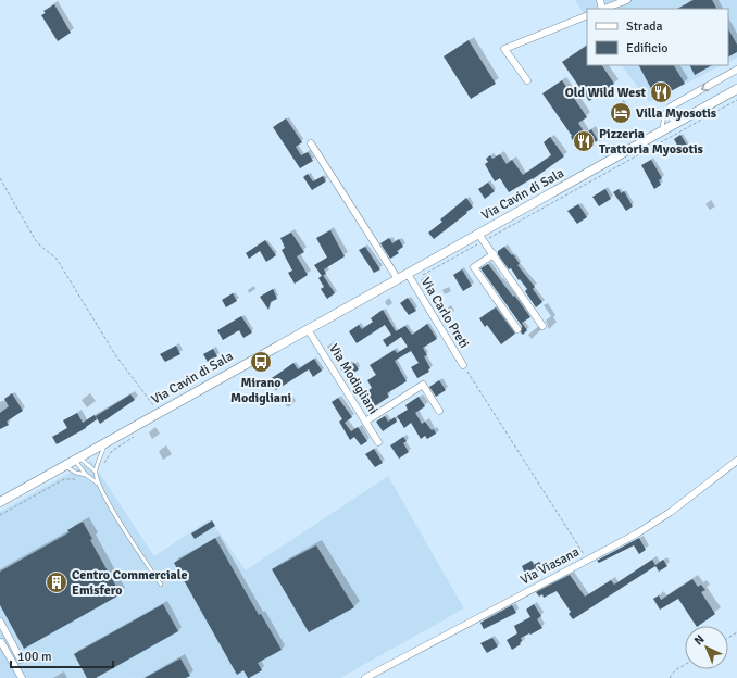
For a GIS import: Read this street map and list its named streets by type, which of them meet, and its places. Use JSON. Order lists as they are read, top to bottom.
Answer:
{
  "streets": {
    "main road": ["Via Cavin di Sala"],
    "street": ["Via Carlo Preti", "Via Modigliani", "Via Viasana"]
  },
  "crossings": [
    ["Via Cavin di Sala", "Via Carlo Preti"],
    ["Via Cavin di Sala", "Via Modigliani"]
  ],
  "places": {
    "restaurant": ["Old Wild West", "Pizzeria Trattoria Myosotis"],
    "hotel": ["Villa Myosotis"],
    "bus stop": ["Mirano Modigliani"],
    "building": ["Centro Commerciale Emisfero"]
  },
  "legend": ["Strada", "Edificio"],
  "scale_bar": "100 m",
  "north": "top left"
}
